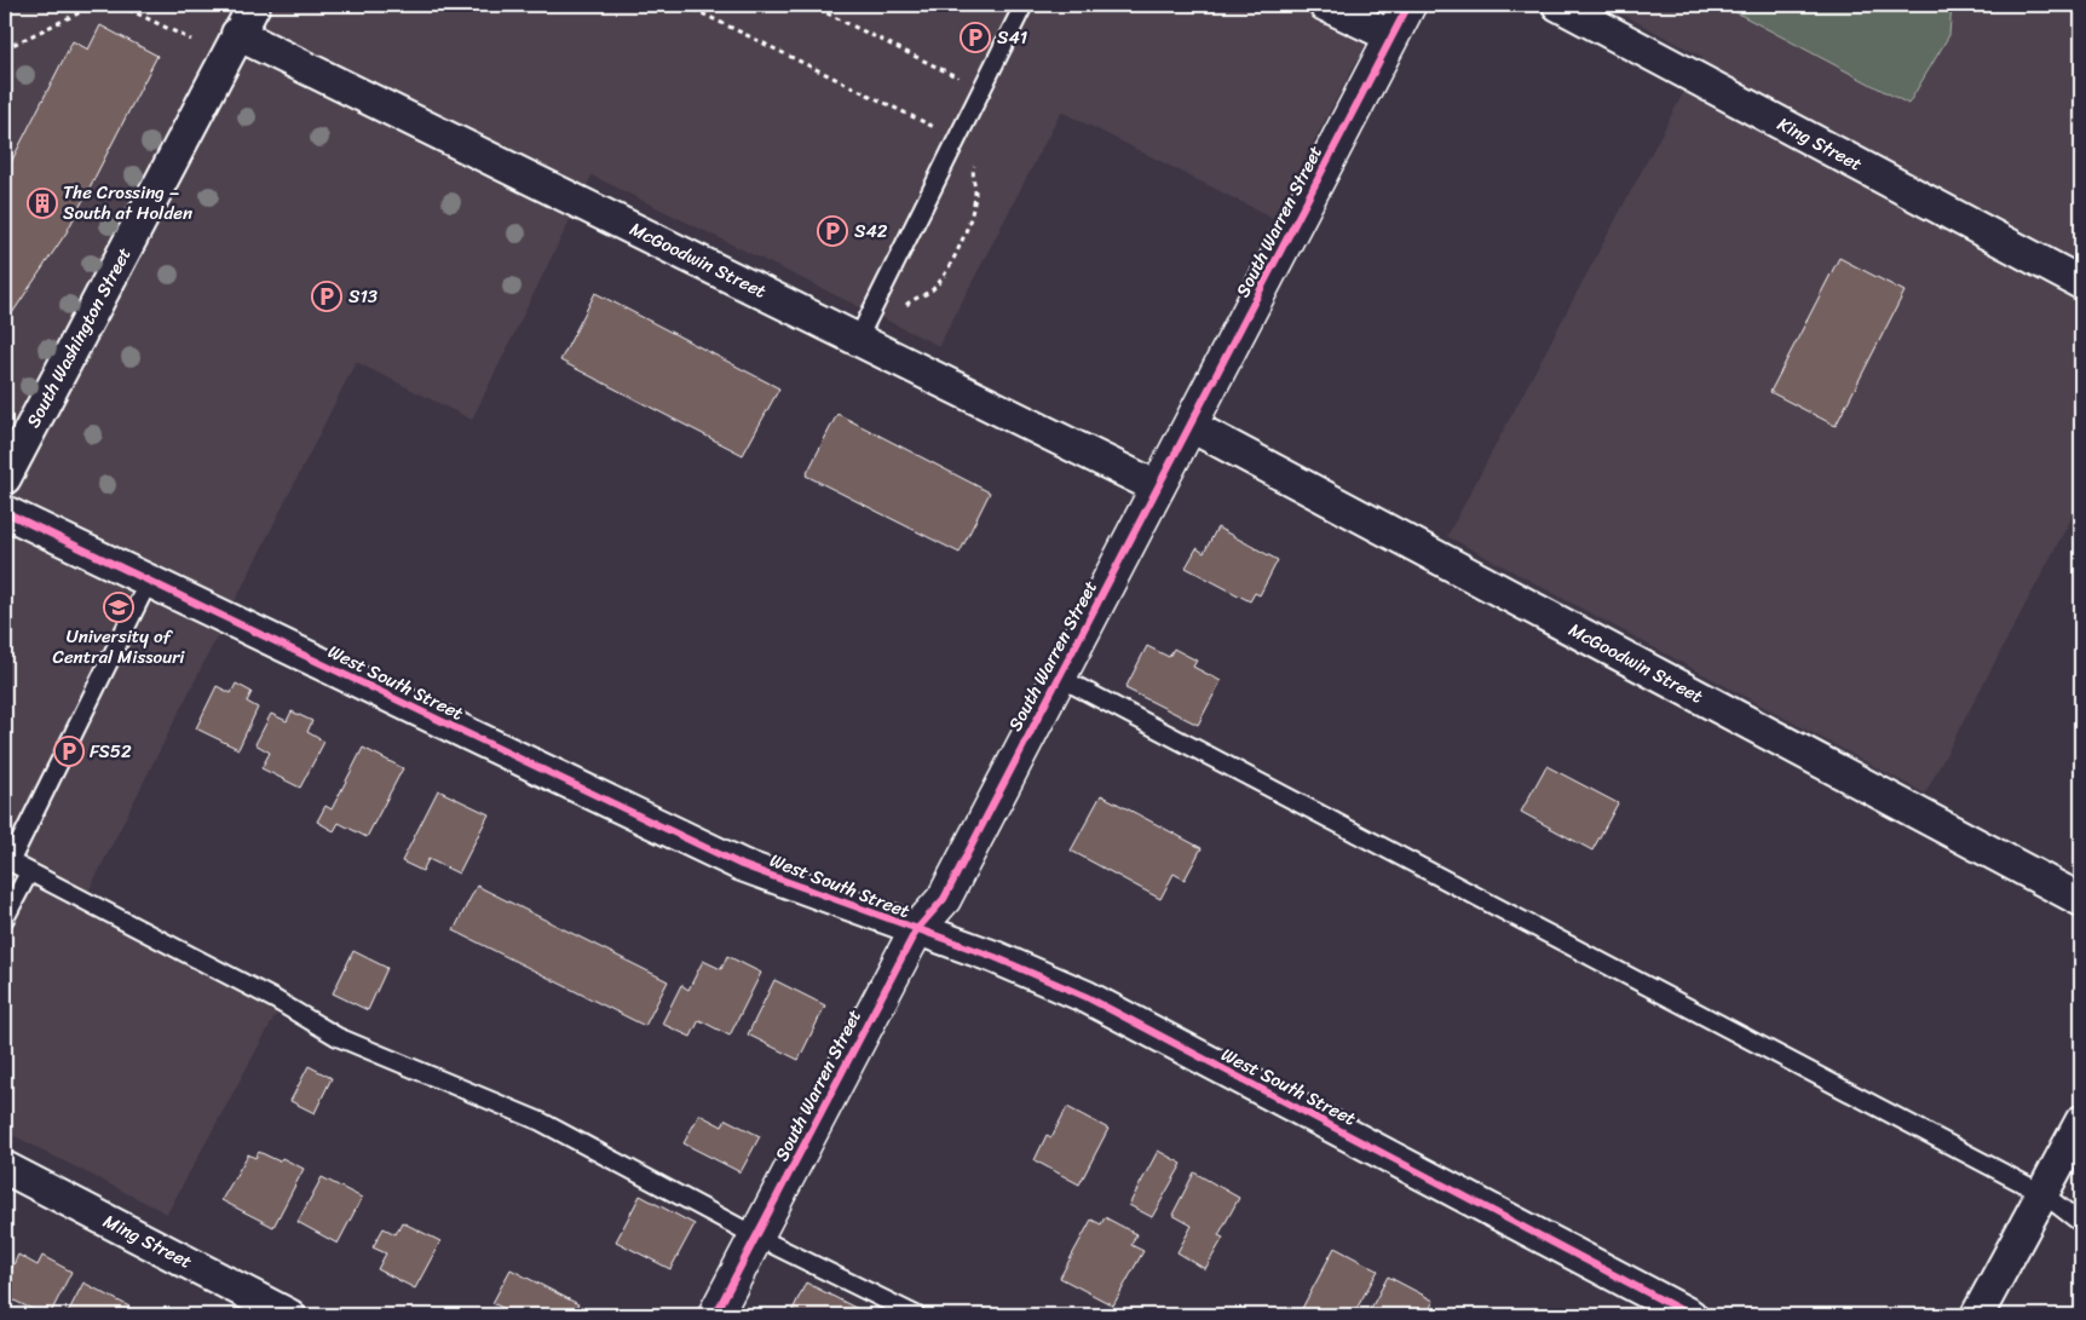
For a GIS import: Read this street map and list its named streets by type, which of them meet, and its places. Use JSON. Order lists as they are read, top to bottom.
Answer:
{
  "streets": {
    "street": [
      "King Street",
      "South Warren Street",
      "McGoodwin Street",
      "South Washington Street",
      "West South Street",
      "Ming Street"
    ]
  },
  "crossings": [
    ["South Warren Street", "McGoodwin Street"],
    ["South Warren Street", "West South Street"],
    ["McGoodwin Street", "South Washington Street"]
  ],
  "places": {
    "parking": [
      "S41",
      "S42",
      "S13",
      "FS52"
    ],
    "building": ["The Crossing – South at Holden"],
    "school or university": ["University of Central Missouri"]
  }
}
